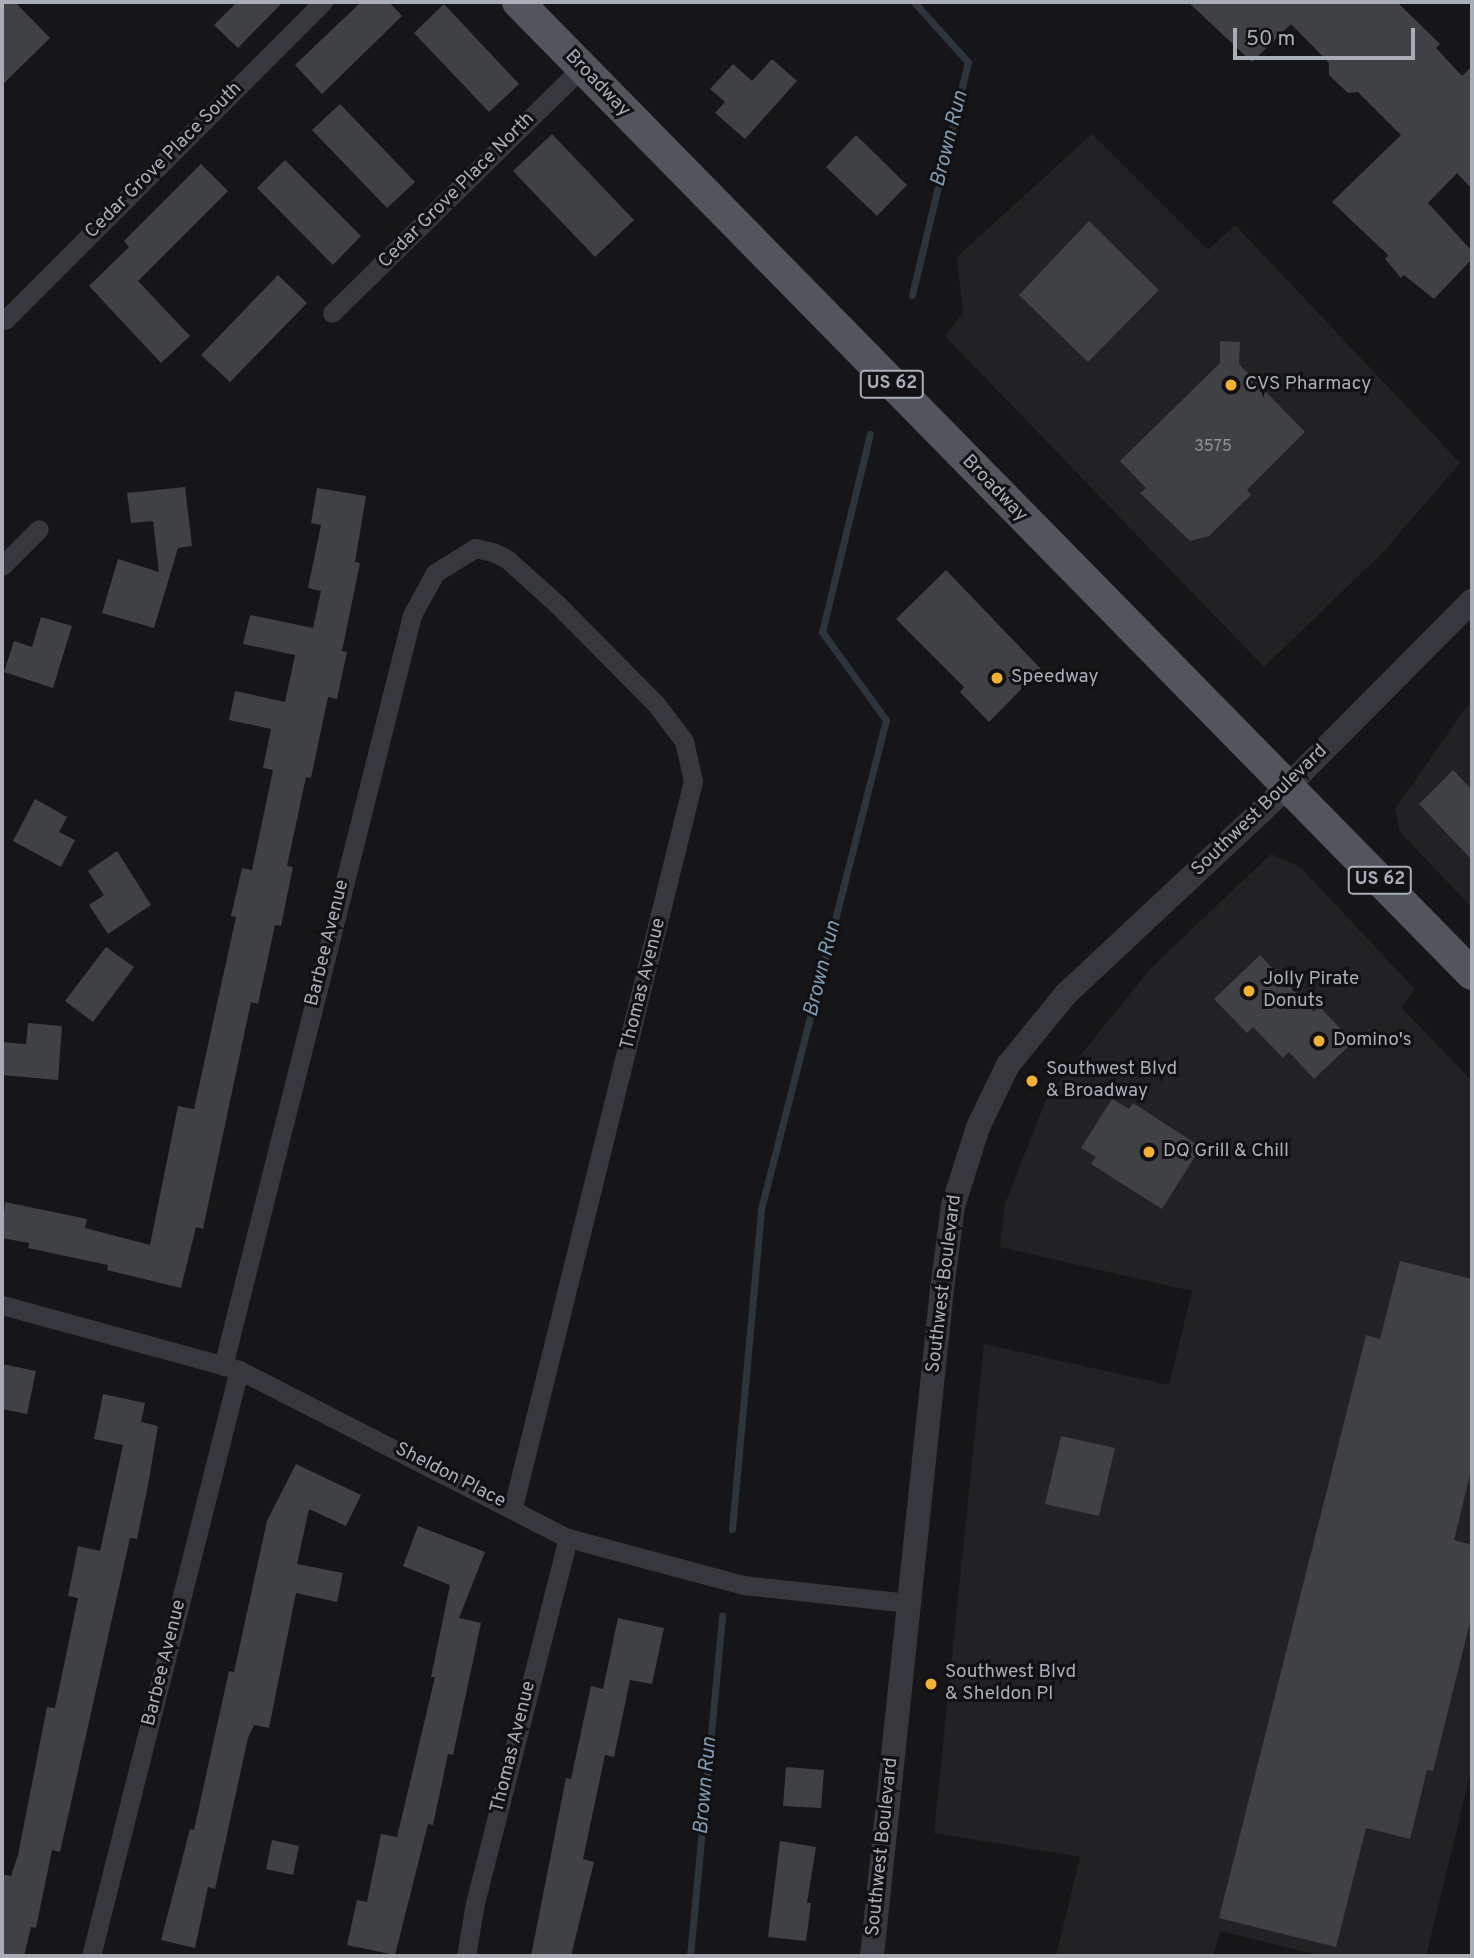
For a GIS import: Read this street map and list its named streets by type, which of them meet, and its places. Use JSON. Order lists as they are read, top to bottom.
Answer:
{
  "streets": {
    "main road": ["Broadway", "US 62"],
    "street": [
      "Cedar Grove Place South",
      "Cedar Grove Place North",
      "Southwest Boulevard",
      "Barbee Avenue",
      "Thomas Avenue",
      "Sheldon Place"
    ]
  },
  "crossings": [
    ["Broadway", "Cedar Grove Place North"],
    ["Broadway", "Southwest Boulevard"],
    ["Southwest Boulevard", "Sheldon Place"],
    ["Barbee Avenue", "Thomas Avenue"],
    ["Barbee Avenue", "Sheldon Place"],
    ["Thomas Avenue", "Sheldon Place"]
  ],
  "water": ["Brown Run"],
  "places": [
    "CVS Pharmacy",
    "Speedway",
    "Jolly Pirate Donuts",
    "Domino's",
    "Southwest Blvd & Broadway",
    "DQ Grill & Chill",
    "Southwest Blvd & Sheldon Pl"
  ],
  "house_numbers": ["3575"],
  "scale_bar": "50 m"
}
